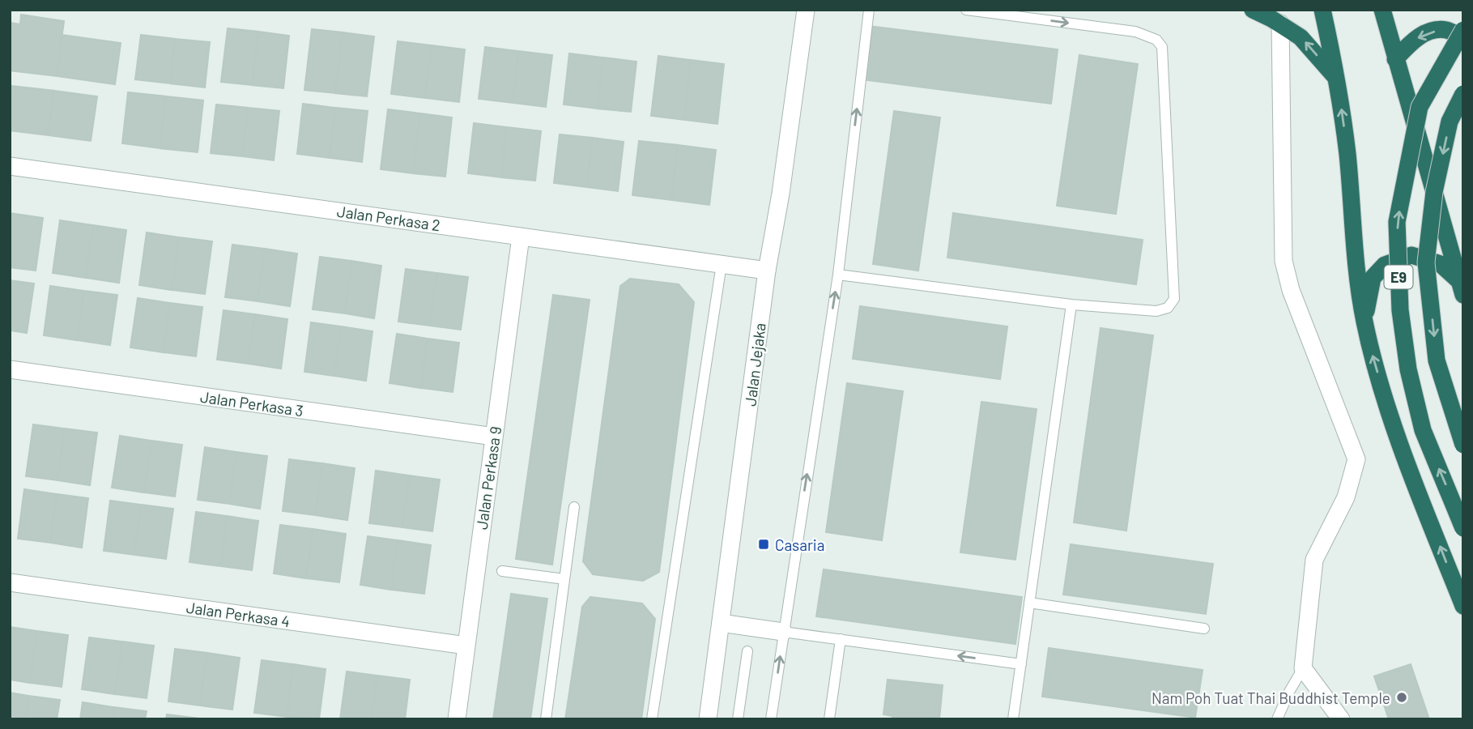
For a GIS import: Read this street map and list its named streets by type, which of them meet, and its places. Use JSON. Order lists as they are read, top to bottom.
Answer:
{
  "streets": {
    "highway": ["E9"],
    "street": [
      "Jalan Perkasa 2",
      "Jalan Jejaka",
      "Jalan Perkasa 3",
      "Jalan Perkasa 9",
      "Jalan Perkasa 4"
    ]
  },
  "crossings": [
    ["Jalan Perkasa 2", "Jalan Jejaka"],
    ["Jalan Perkasa 2", "Jalan Perkasa 9"],
    ["Jalan Perkasa 3", "Jalan Perkasa 9"],
    ["Jalan Perkasa 9", "Jalan Perkasa 4"]
  ],
  "places": {
    "transit": ["Casaria"],
    "other": ["Nam Poh Tuat Thai Buddhist Temple"]
  }
}
